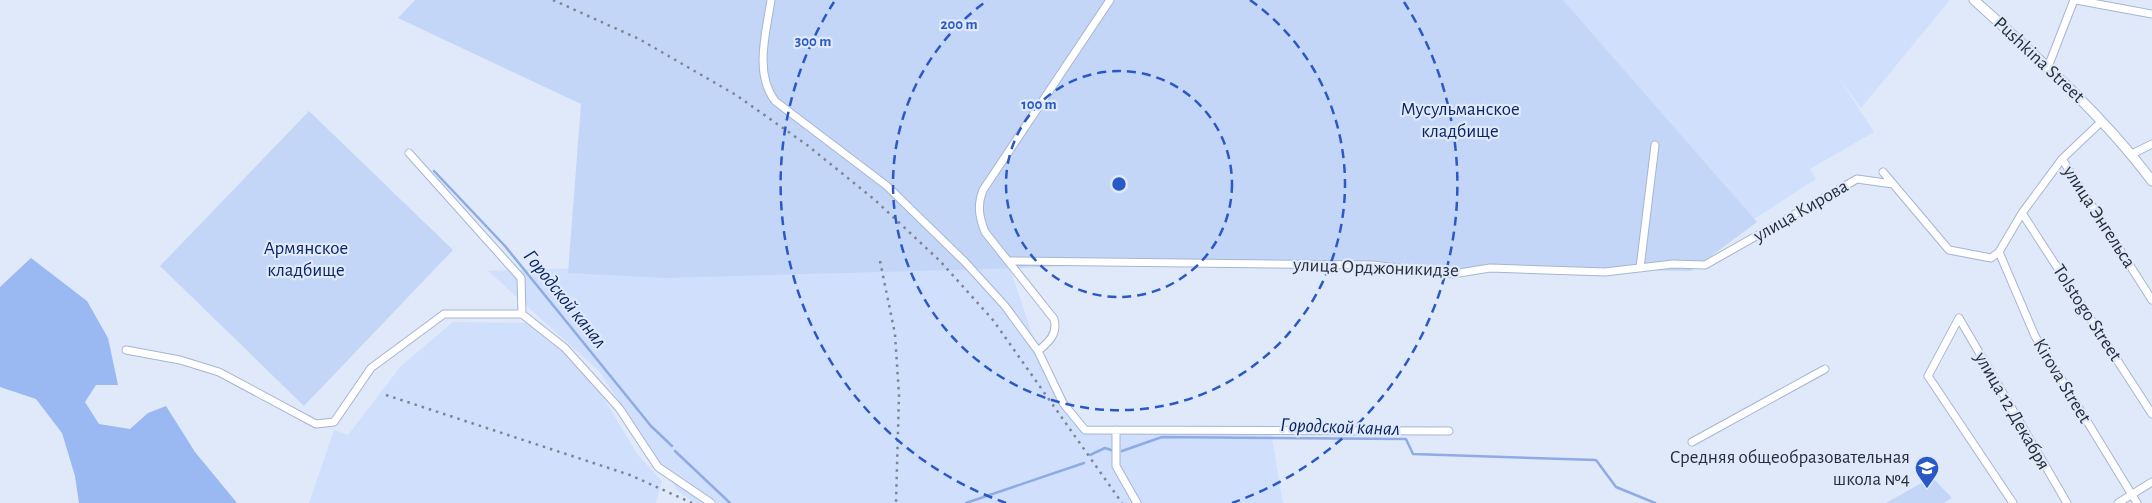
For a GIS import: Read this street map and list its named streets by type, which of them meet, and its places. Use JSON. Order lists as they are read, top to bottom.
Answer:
{
  "streets": {
    "street": [
      "Pushkina Street",
      "улица Кирова",
      "улица Энгельса",
      "улица Орджоникидзе",
      "Tolstogo Street",
      "Kirova Street",
      "улица 12 Декабря"
    ]
  },
  "crossings": [
    ["улица Кирова", "улица Орджоникидзе"]
  ],
  "water": ["Городской канал"],
  "parks": ["Мусульманское кладбище", "Армянское кладбище"],
  "places": {
    "school or university": ["Средняя общеобразовательная школа №4"]
  },
  "rings": ["200 m", "300 m", "100 m"]
}
